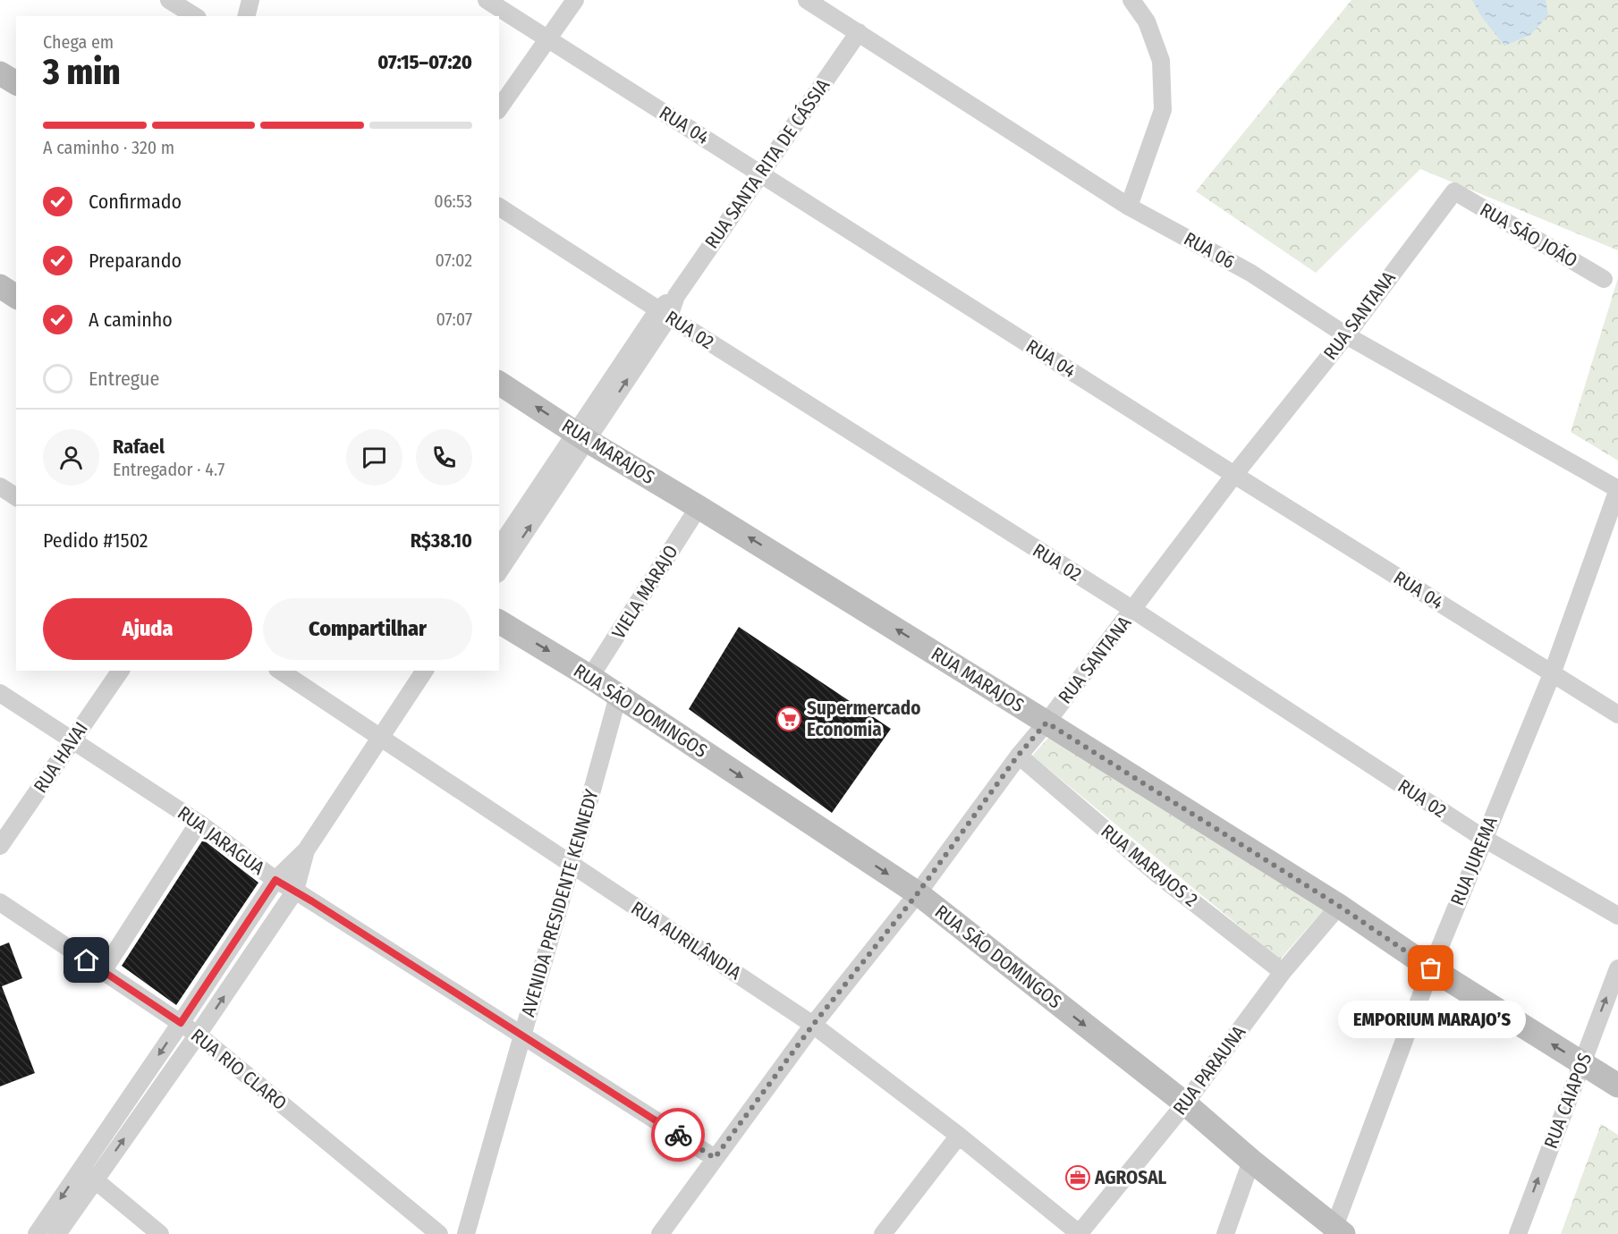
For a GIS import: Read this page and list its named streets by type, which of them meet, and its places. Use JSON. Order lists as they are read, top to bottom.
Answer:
{
  "streets": {
    "street": [
      "RUA 04",
      "RUA SANTA RITA DE CÁSSIA",
      "RUA SÃO JOÃO",
      "RUA 06",
      "RUA SANTANA",
      "RUA 02",
      "RUA MARAJOS",
      "VIELA MARAJO",
      "RUA SÃO DOMINGOS",
      "RUA HAVAI",
      "RUA JARAGUA",
      "RUA JUREMA",
      "RUA MARAJOS 2",
      "AVENIDA PRESIDENTE KENNEDY",
      "RUA AURILÂNDIA",
      "RUA RIO CLARO",
      "RUA PARAUNA",
      "RUA CAIAPOS"
    ]
  },
  "crossings": [
    ["RUA 04", "RUA SANTA RITA DE CÁSSIA"],
    ["RUA 04", "RUA SANTANA"],
    ["RUA 04", "RUA JUREMA"],
    ["RUA SANTA RITA DE CÁSSIA", "RUA 06"],
    ["RUA SANTA RITA DE CÁSSIA", "RUA 02"],
    ["RUA SANTA RITA DE CÁSSIA", "RUA MARAJOS"],
    ["RUA SÃO JOÃO", "RUA SANTANA"],
    ["RUA 06", "RUA SANTANA"],
    ["RUA 06", "RUA JUREMA"],
    ["RUA SANTANA", "RUA 02"],
    ["RUA SANTANA", "RUA MARAJOS"],
    ["RUA SANTANA", "RUA SÃO DOMINGOS"],
    ["RUA SANTANA", "RUA JARAGUA"],
    ["RUA SANTANA", "RUA MARAJOS 2"],
    ["RUA SANTANA", "RUA AURILÂNDIA"],
    ["RUA 02", "RUA JUREMA"],
    ["RUA MARAJOS", "VIELA MARAJO"],
    ["RUA MARAJOS", "RUA JUREMA"],
    ["RUA MARAJOS", "RUA PARAUNA"],
    ["RUA MARAJOS", "RUA CAIAPOS"],
    ["VIELA MARAJO", "RUA SÃO DOMINGOS"],
    ["RUA SÃO DOMINGOS", "RUA JUREMA"],
    ["RUA SÃO DOMINGOS", "AVENIDA PRESIDENTE KENNEDY"],
    ["RUA SÃO DOMINGOS", "RUA PARAUNA"],
    ["RUA HAVAI", "RUA JARAGUA"],
    ["RUA JARAGUA", "AVENIDA PRESIDENTE KENNEDY"],
    ["RUA MARAJOS 2", "RUA PARAUNA"],
    ["AVENIDA PRESIDENTE KENNEDY", "RUA AURILÂNDIA"],
    ["RUA AURILÂNDIA", "RUA PARAUNA"]
  ],
  "one_way": ["RUA MARAJOS", "RUA SÃO DOMINGOS", "RUA CAIAPOS"],
  "places": {
    "supermarket": ["Supermercado Economia"],
    "other": ["EMPORIUM MARAJO’S"],
    "office": ["AGROSAL"]
  },
  "page": {
    "heading": ["3 min", "Chega em", "07:15–07:20"],
    "panel": [
      "Rafael",
      "Entregador · 4.7",
      "Pedido #1502",
      "R$38.10"
    ],
    "bar": "A caminho · 320 m",
    "list": [
      ["Confirmado", "06:53"],
      ["Preparando", "07:02"],
      ["A caminho", "07:07"],
      "Entregue"
    ],
    "buttons": ["Ajuda", "Compartilhar"],
    "bubble": "EMPORIUM MARAJO’S"
  }
}
